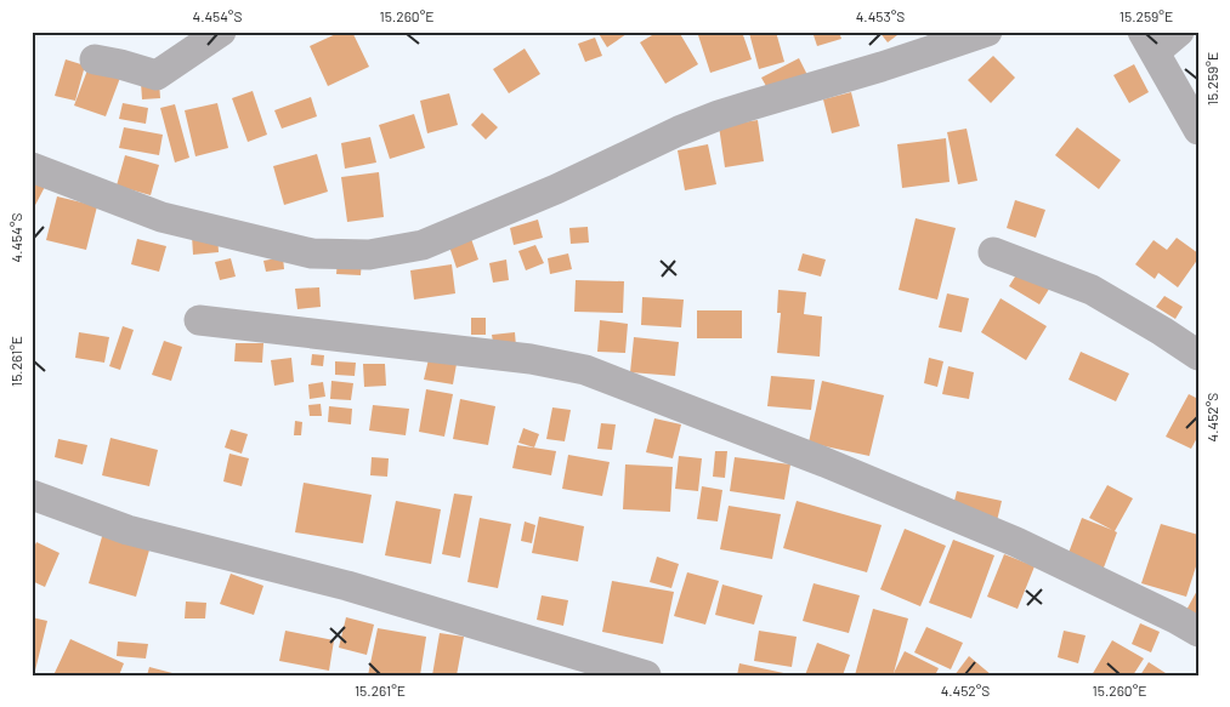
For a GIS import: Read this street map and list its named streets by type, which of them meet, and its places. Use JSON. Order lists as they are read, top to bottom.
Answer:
{
  "coordinates": [
    "4.454°S",
    "15.260°E",
    "4.453°S",
    "15.259°E",
    "15.261°E",
    "4.452°S"
  ]
}
